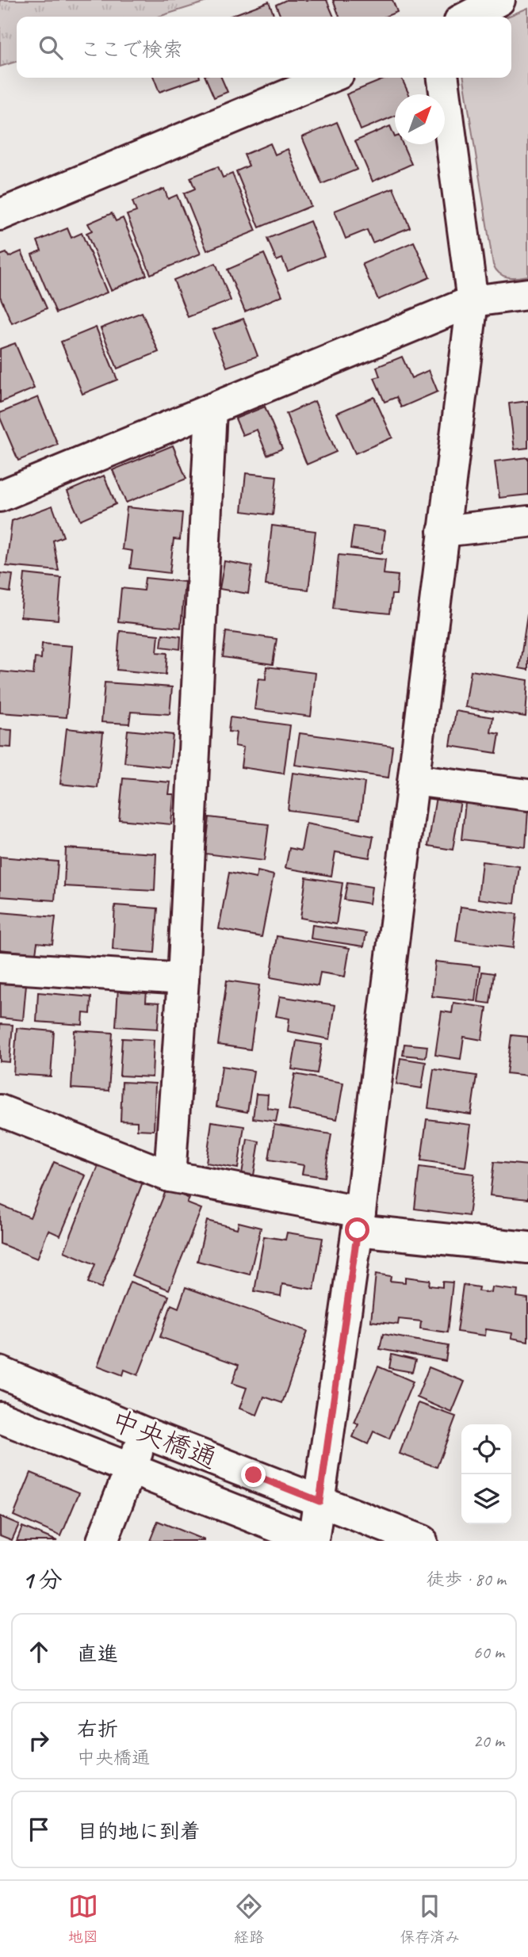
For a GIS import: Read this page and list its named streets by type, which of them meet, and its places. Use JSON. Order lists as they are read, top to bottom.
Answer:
{
  "streets": {
    "street": ["中央橋通"]
  },
  "north": "top right",
  "page": {
    "search": "ここで検索",
    "heading": ["1 分", "徒歩 · 80 m"],
    "list": [
      ["直進", "60 m"],
      ["右折", "中央橋通", "20 m"],
      "目的地に到着"
    ],
    "nav": ["地図", "経路", "保存済み"]
  }
}
